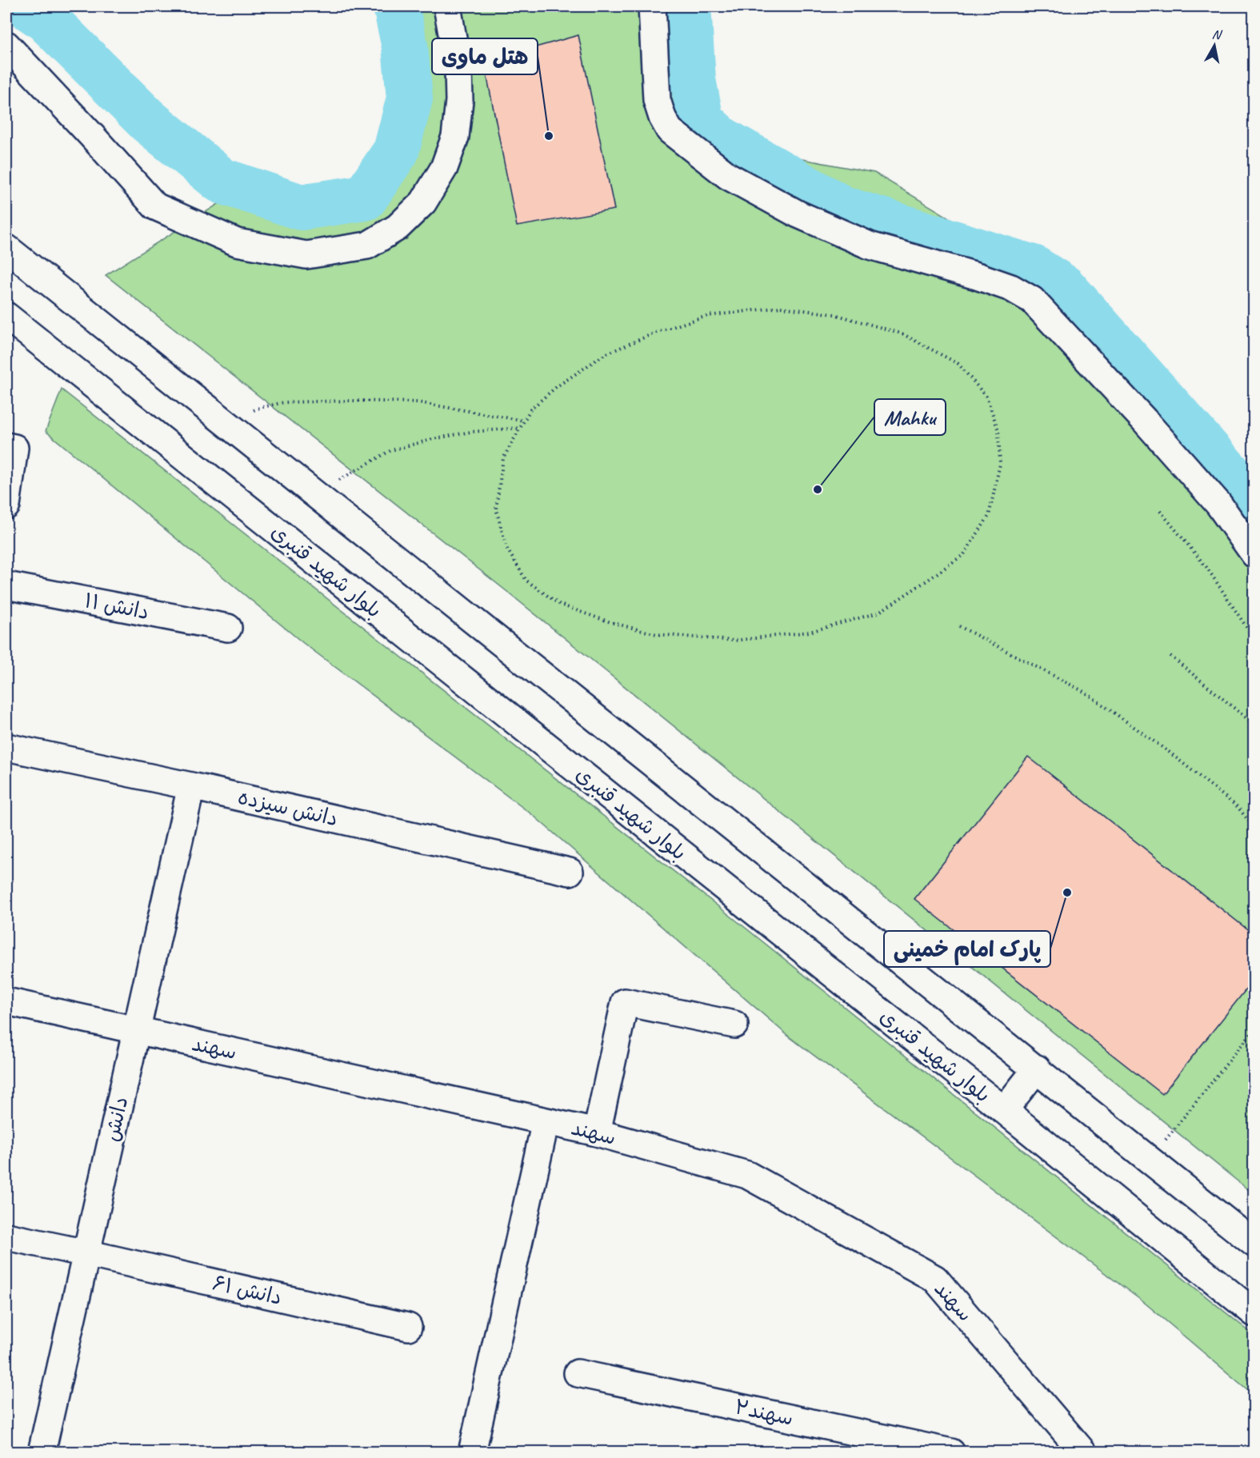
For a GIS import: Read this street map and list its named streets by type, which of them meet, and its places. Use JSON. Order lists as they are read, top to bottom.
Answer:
{
  "streets": {
    "main road": [
      "بلوار شهید قنبری",
      "دانش ۱۱",
      "دانش سیزده",
      "سهند",
      "دانش",
      "دانش ۶۱",
      "سهند۲"
    ]
  },
  "crossings": [
    ["دانش سیزده", "دانش"],
    ["سهند", "دانش"],
    ["دانش", "دانش ۶۱"]
  ],
  "places": ["هتل ماوی", "Mahku", "پارک امام خمینی"],
  "north": "top"
}
